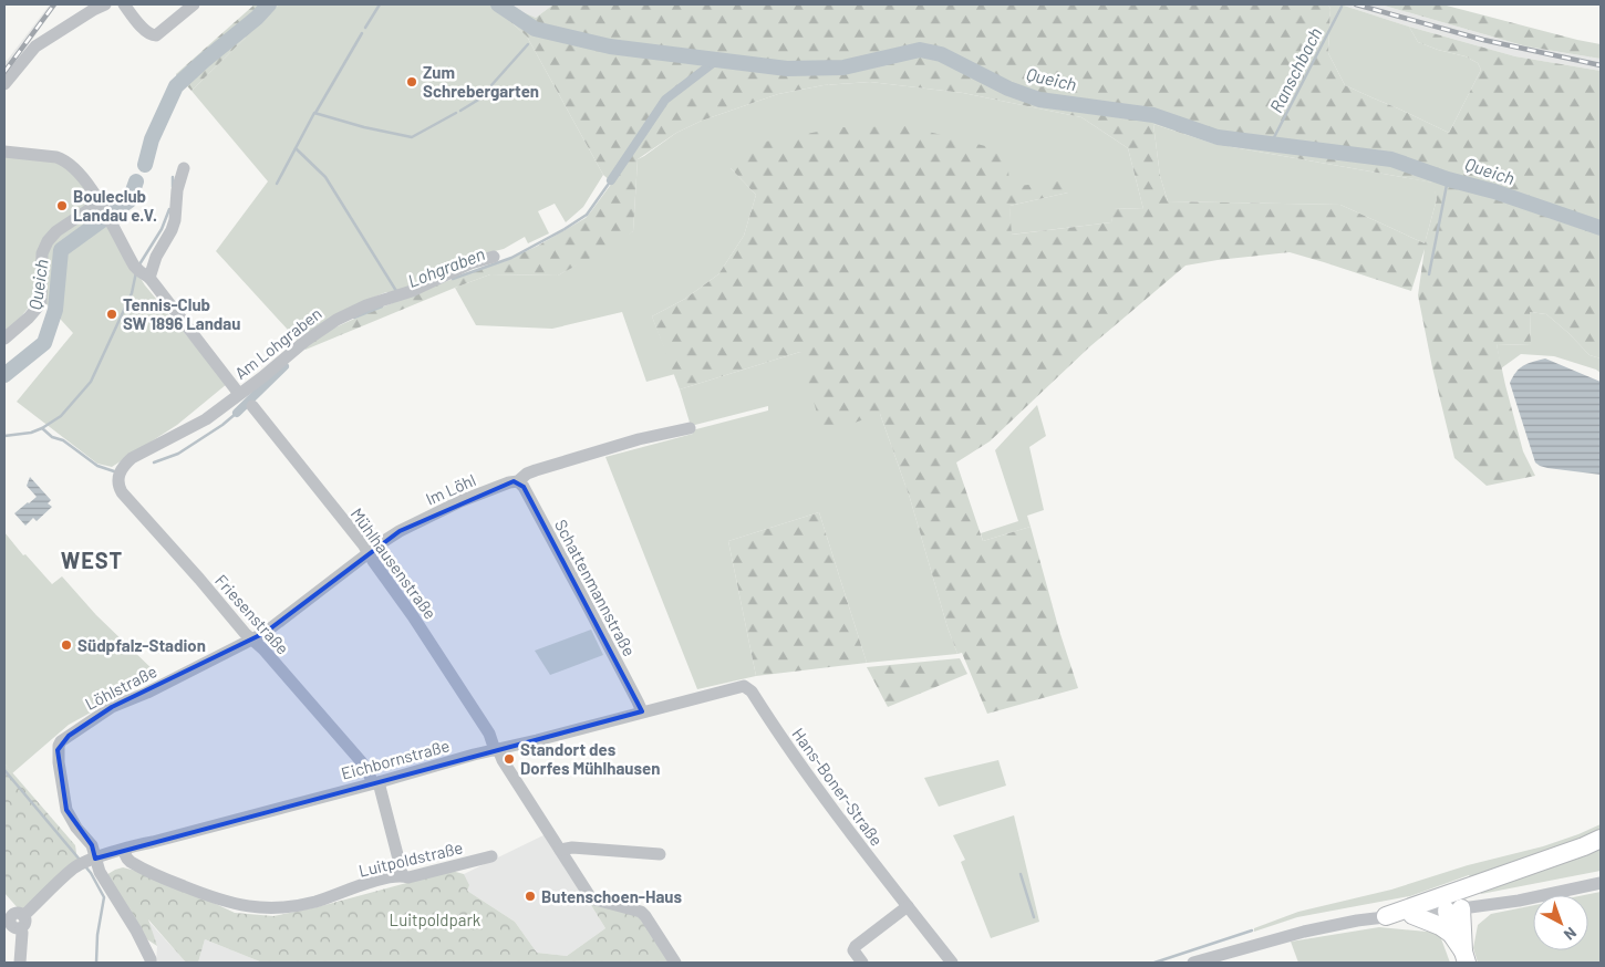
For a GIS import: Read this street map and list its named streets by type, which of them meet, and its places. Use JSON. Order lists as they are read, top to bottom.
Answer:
{
  "streets": {
    "street": [
      "Am Lohgraben",
      "Im Löhl",
      "Mühlhausenstraße",
      "Schattenmannstraße",
      "Friesenstraße",
      "Löhlstraße",
      "Eichbornstraße",
      "Hans-Boner-Straße",
      "Luitpoldstraße"
    ]
  },
  "crossings": [
    ["Am Lohgraben", "Friesenstraße"],
    ["Im Löhl", "Mühlhausenstraße"],
    ["Im Löhl", "Schattenmannstraße"],
    ["Im Löhl", "Friesenstraße"],
    ["Im Löhl", "Löhlstraße"],
    ["Mühlhausenstraße", "Eichbornstraße"],
    ["Schattenmannstraße", "Eichbornstraße"],
    ["Friesenstraße", "Löhlstraße"],
    ["Friesenstraße", "Eichbornstraße"],
    ["Friesenstraße", "Luitpoldstraße"],
    ["Löhlstraße", "Eichbornstraße"],
    ["Eichbornstraße", "Hans-Boner-Straße"],
    ["Eichbornstraße", "Luitpoldstraße"]
  ],
  "districts": ["WEST"],
  "water": ["Ranschbach", "Queich", "Lohgraben"],
  "parks": ["Luitpoldpark"],
  "places": [
    "Zum Schrebergarten",
    "Bouleclub Landau e.V.",
    "Tennis-Club SW 1896 Landau",
    "Südpfalz-Stadion",
    "Standort des Dorfes Mühlhausen",
    "Butenschoen-Haus"
  ],
  "north": "bottom right"
}
